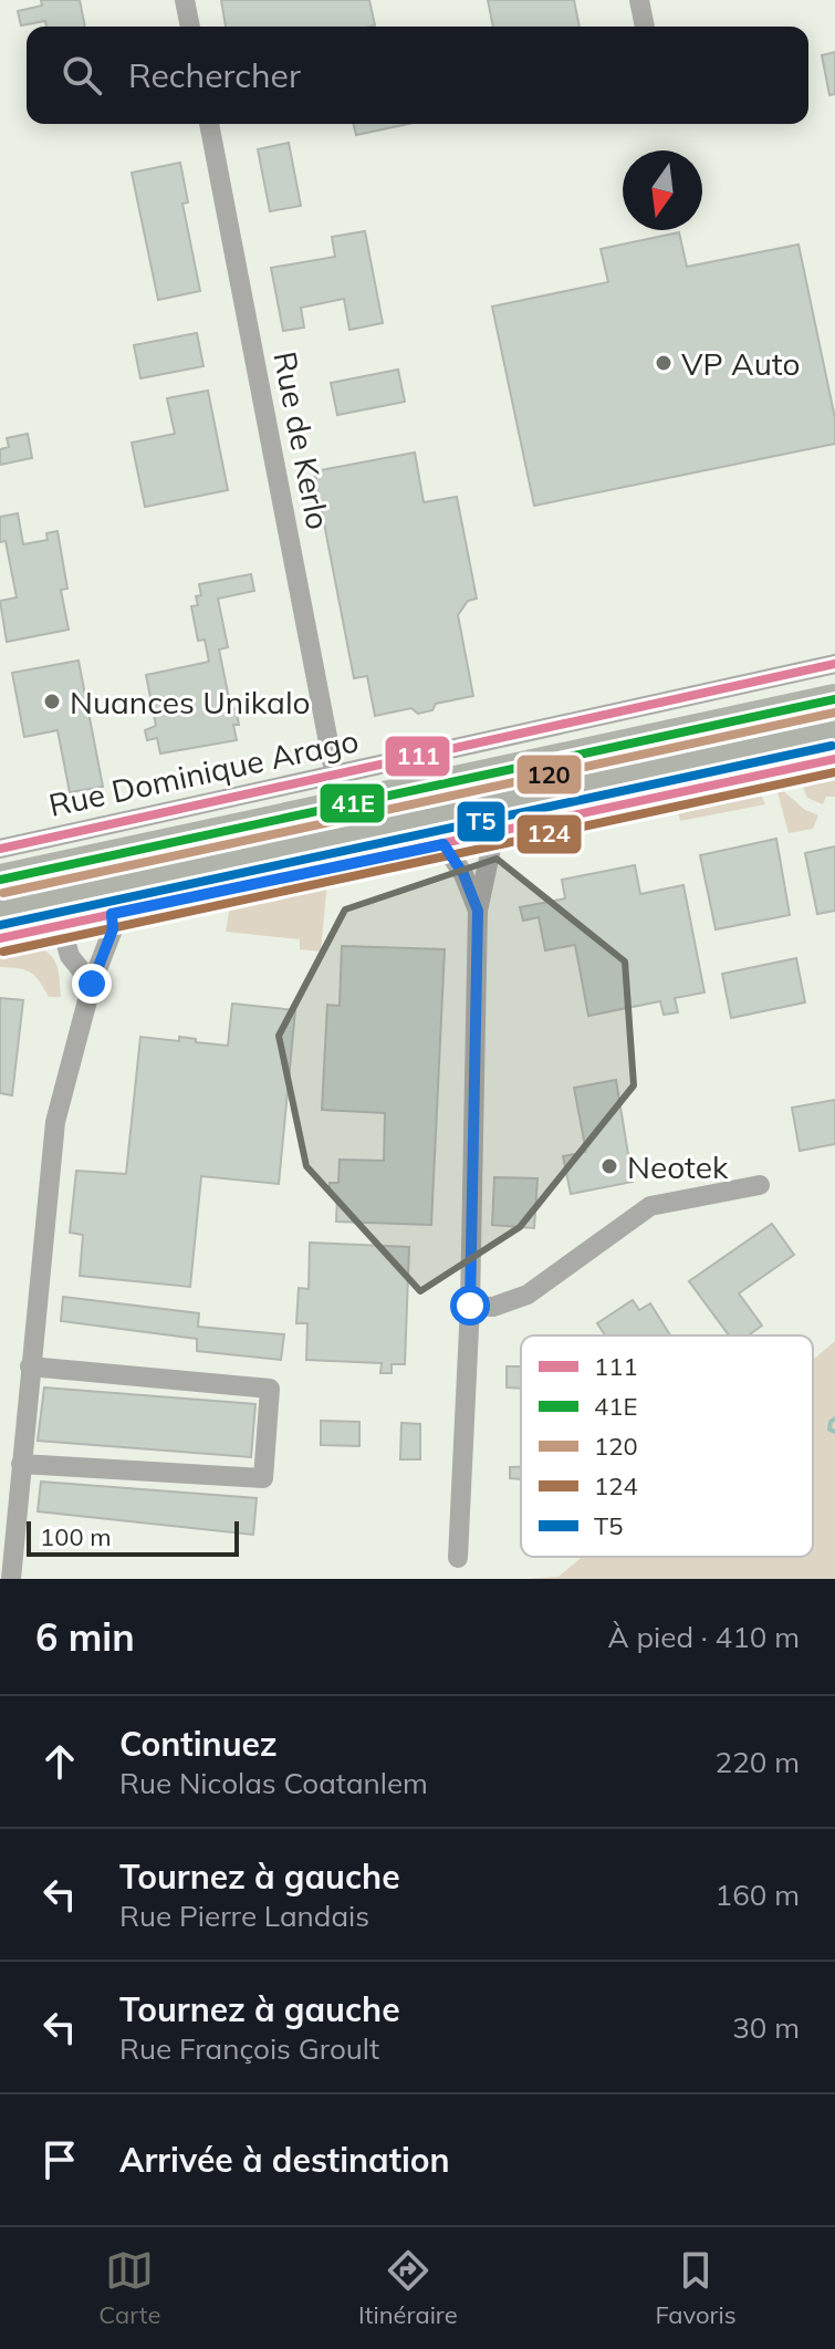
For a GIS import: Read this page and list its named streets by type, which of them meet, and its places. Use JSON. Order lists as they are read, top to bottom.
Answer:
{
  "streets": {
    "street": ["Rue de Kerlo", "Rue Dominique Arago"]
  },
  "crossings": [
    ["Rue de Kerlo", "Rue Dominique Arago"]
  ],
  "places": ["VP Auto", "Nuances Unikalo", "Neotek"],
  "lines": [
    "transit line 111",
    "transit line 41E",
    "transit line 120",
    "transit line T5",
    "transit line 124"
  ],
  "legend": [
    "111",
    "41E",
    "120",
    "124",
    "T5"
  ],
  "scale_bar": "100 m",
  "north": "bottom",
  "page": {
    "search": "Rechercher",
    "scale": "100 m",
    "heading": ["6 min", "À pied · 410 m"],
    "list": [
      ["Continuez", "Rue Nicolas Coatanlem", "220 m"],
      ["Tournez à gauche", "Rue Pierre Landais", "160 m"],
      ["Tournez à gauche", "Rue François Groult", "30 m"],
      "Arrivée à destination"
    ],
    "nav": ["Carte", "Itinéraire", "Favoris"]
  }
}
